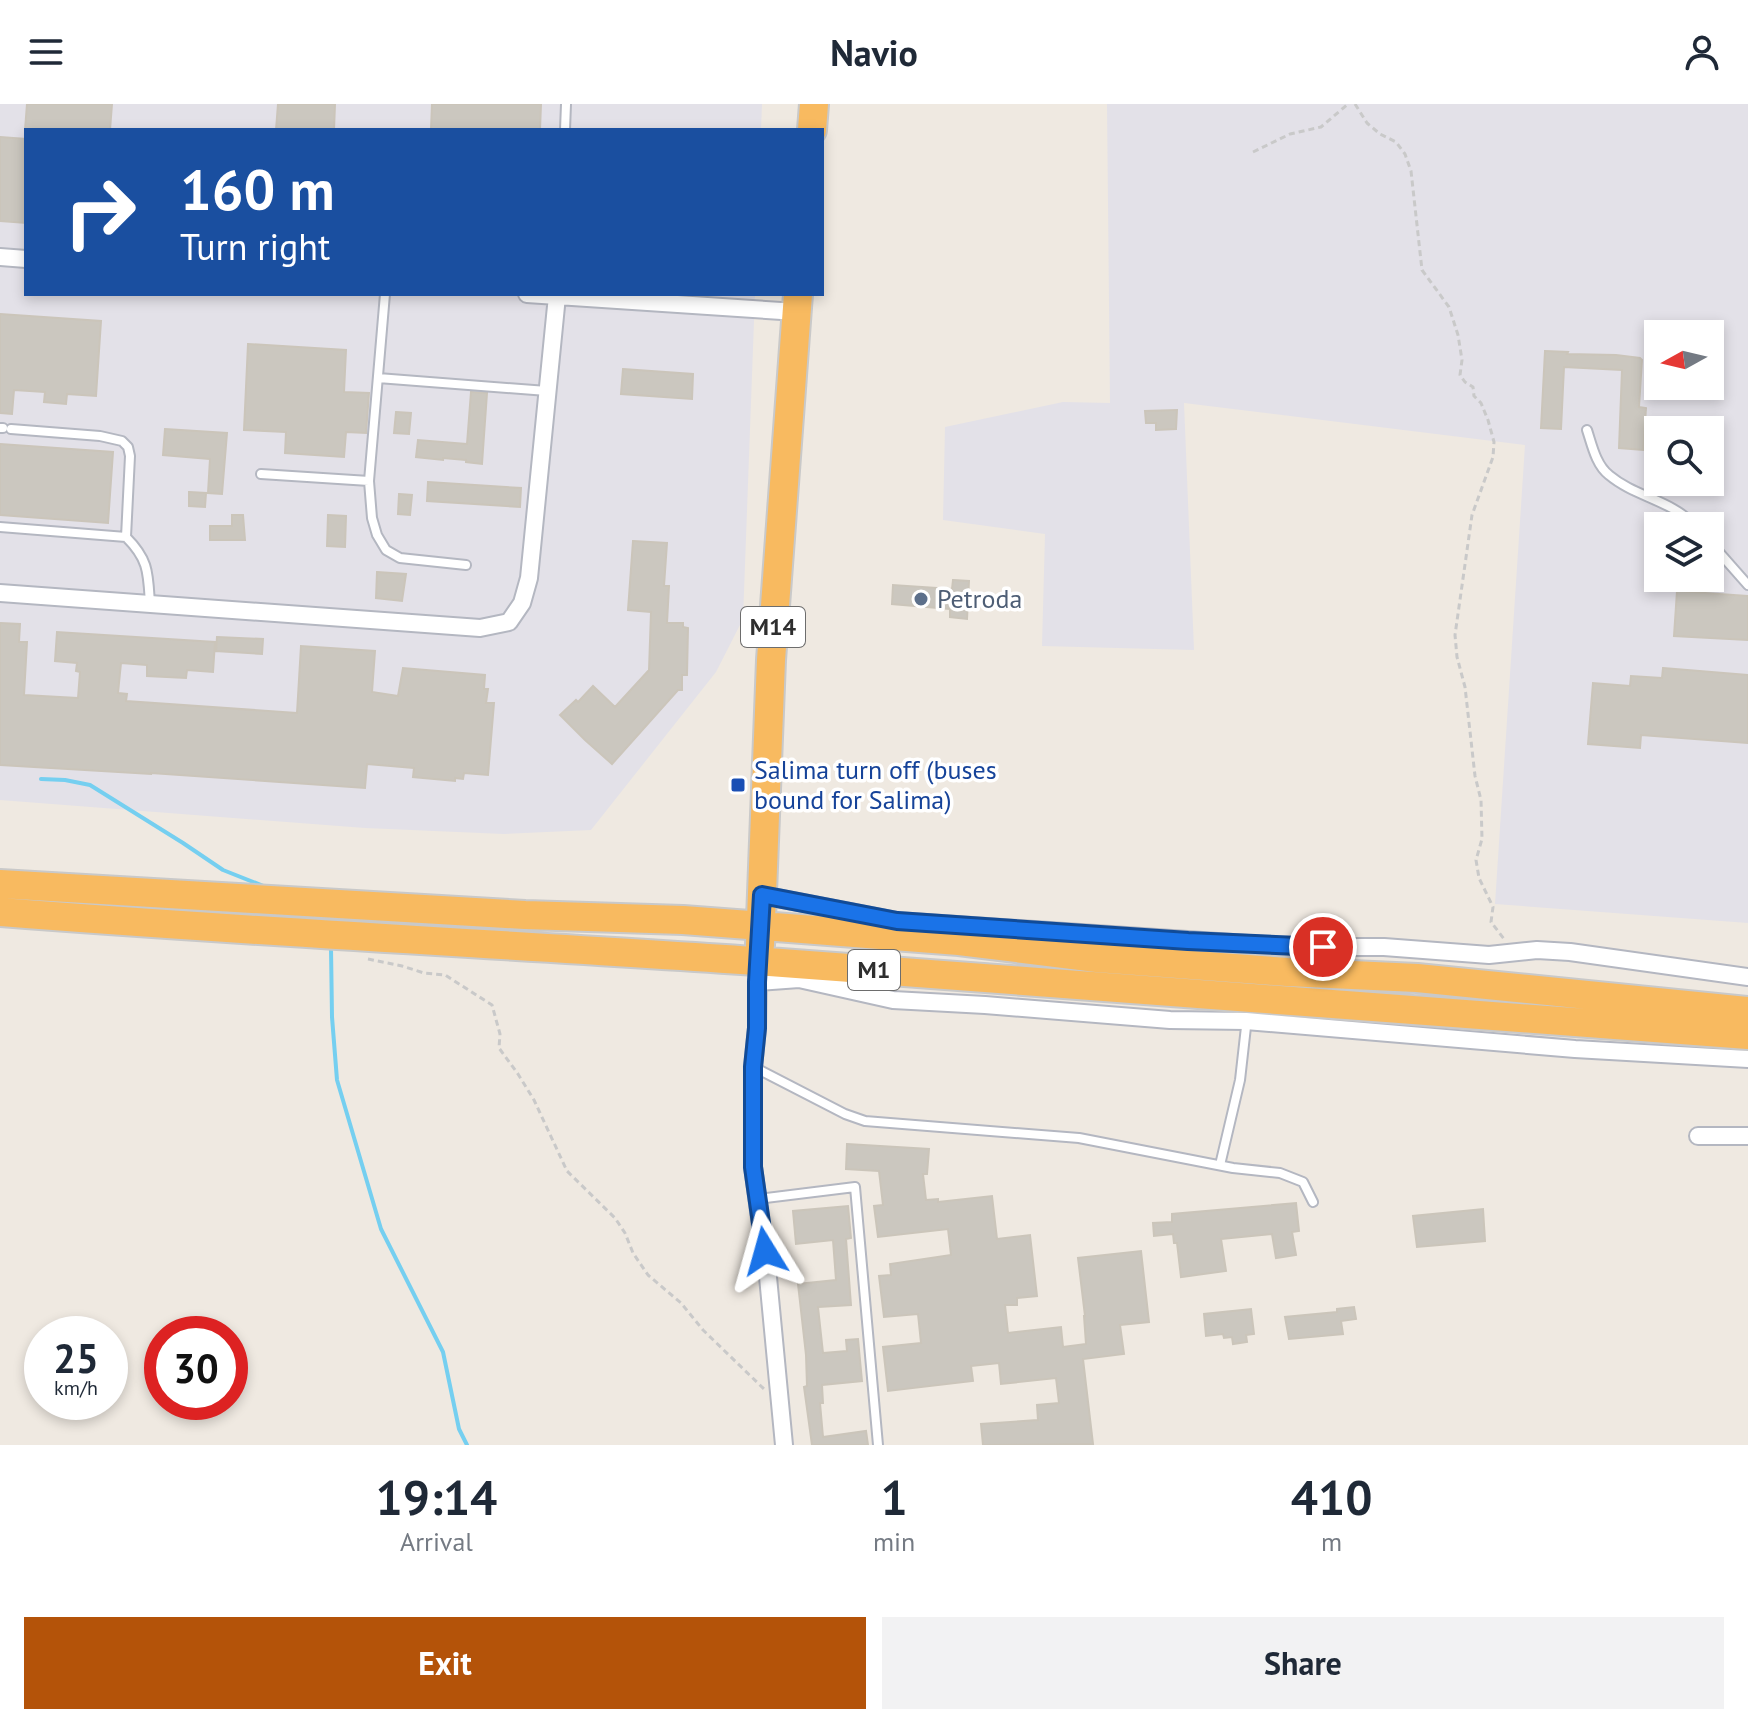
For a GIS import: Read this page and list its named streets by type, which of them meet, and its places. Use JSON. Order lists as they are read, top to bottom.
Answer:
{
  "streets": {
    "highway": ["M14", "M1"]
  },
  "crossings": [
    ["M14", "M1"]
  ],
  "places": {
    "other": ["Petroda"],
    "transit": ["Salima turn off (buses bound for Salima)"]
  },
  "north": "left",
  "page": {
    "header": "Navio",
    "turn": ["160 m", "Turn right"],
    "speed": "25 km/h",
    "limit": "30",
    "eta": [
      "19:14",
      "Arrival",
      "1",
      "min",
      "410",
      "m"
    ],
    "buttons": ["Exit", "Share"]
  }
}
